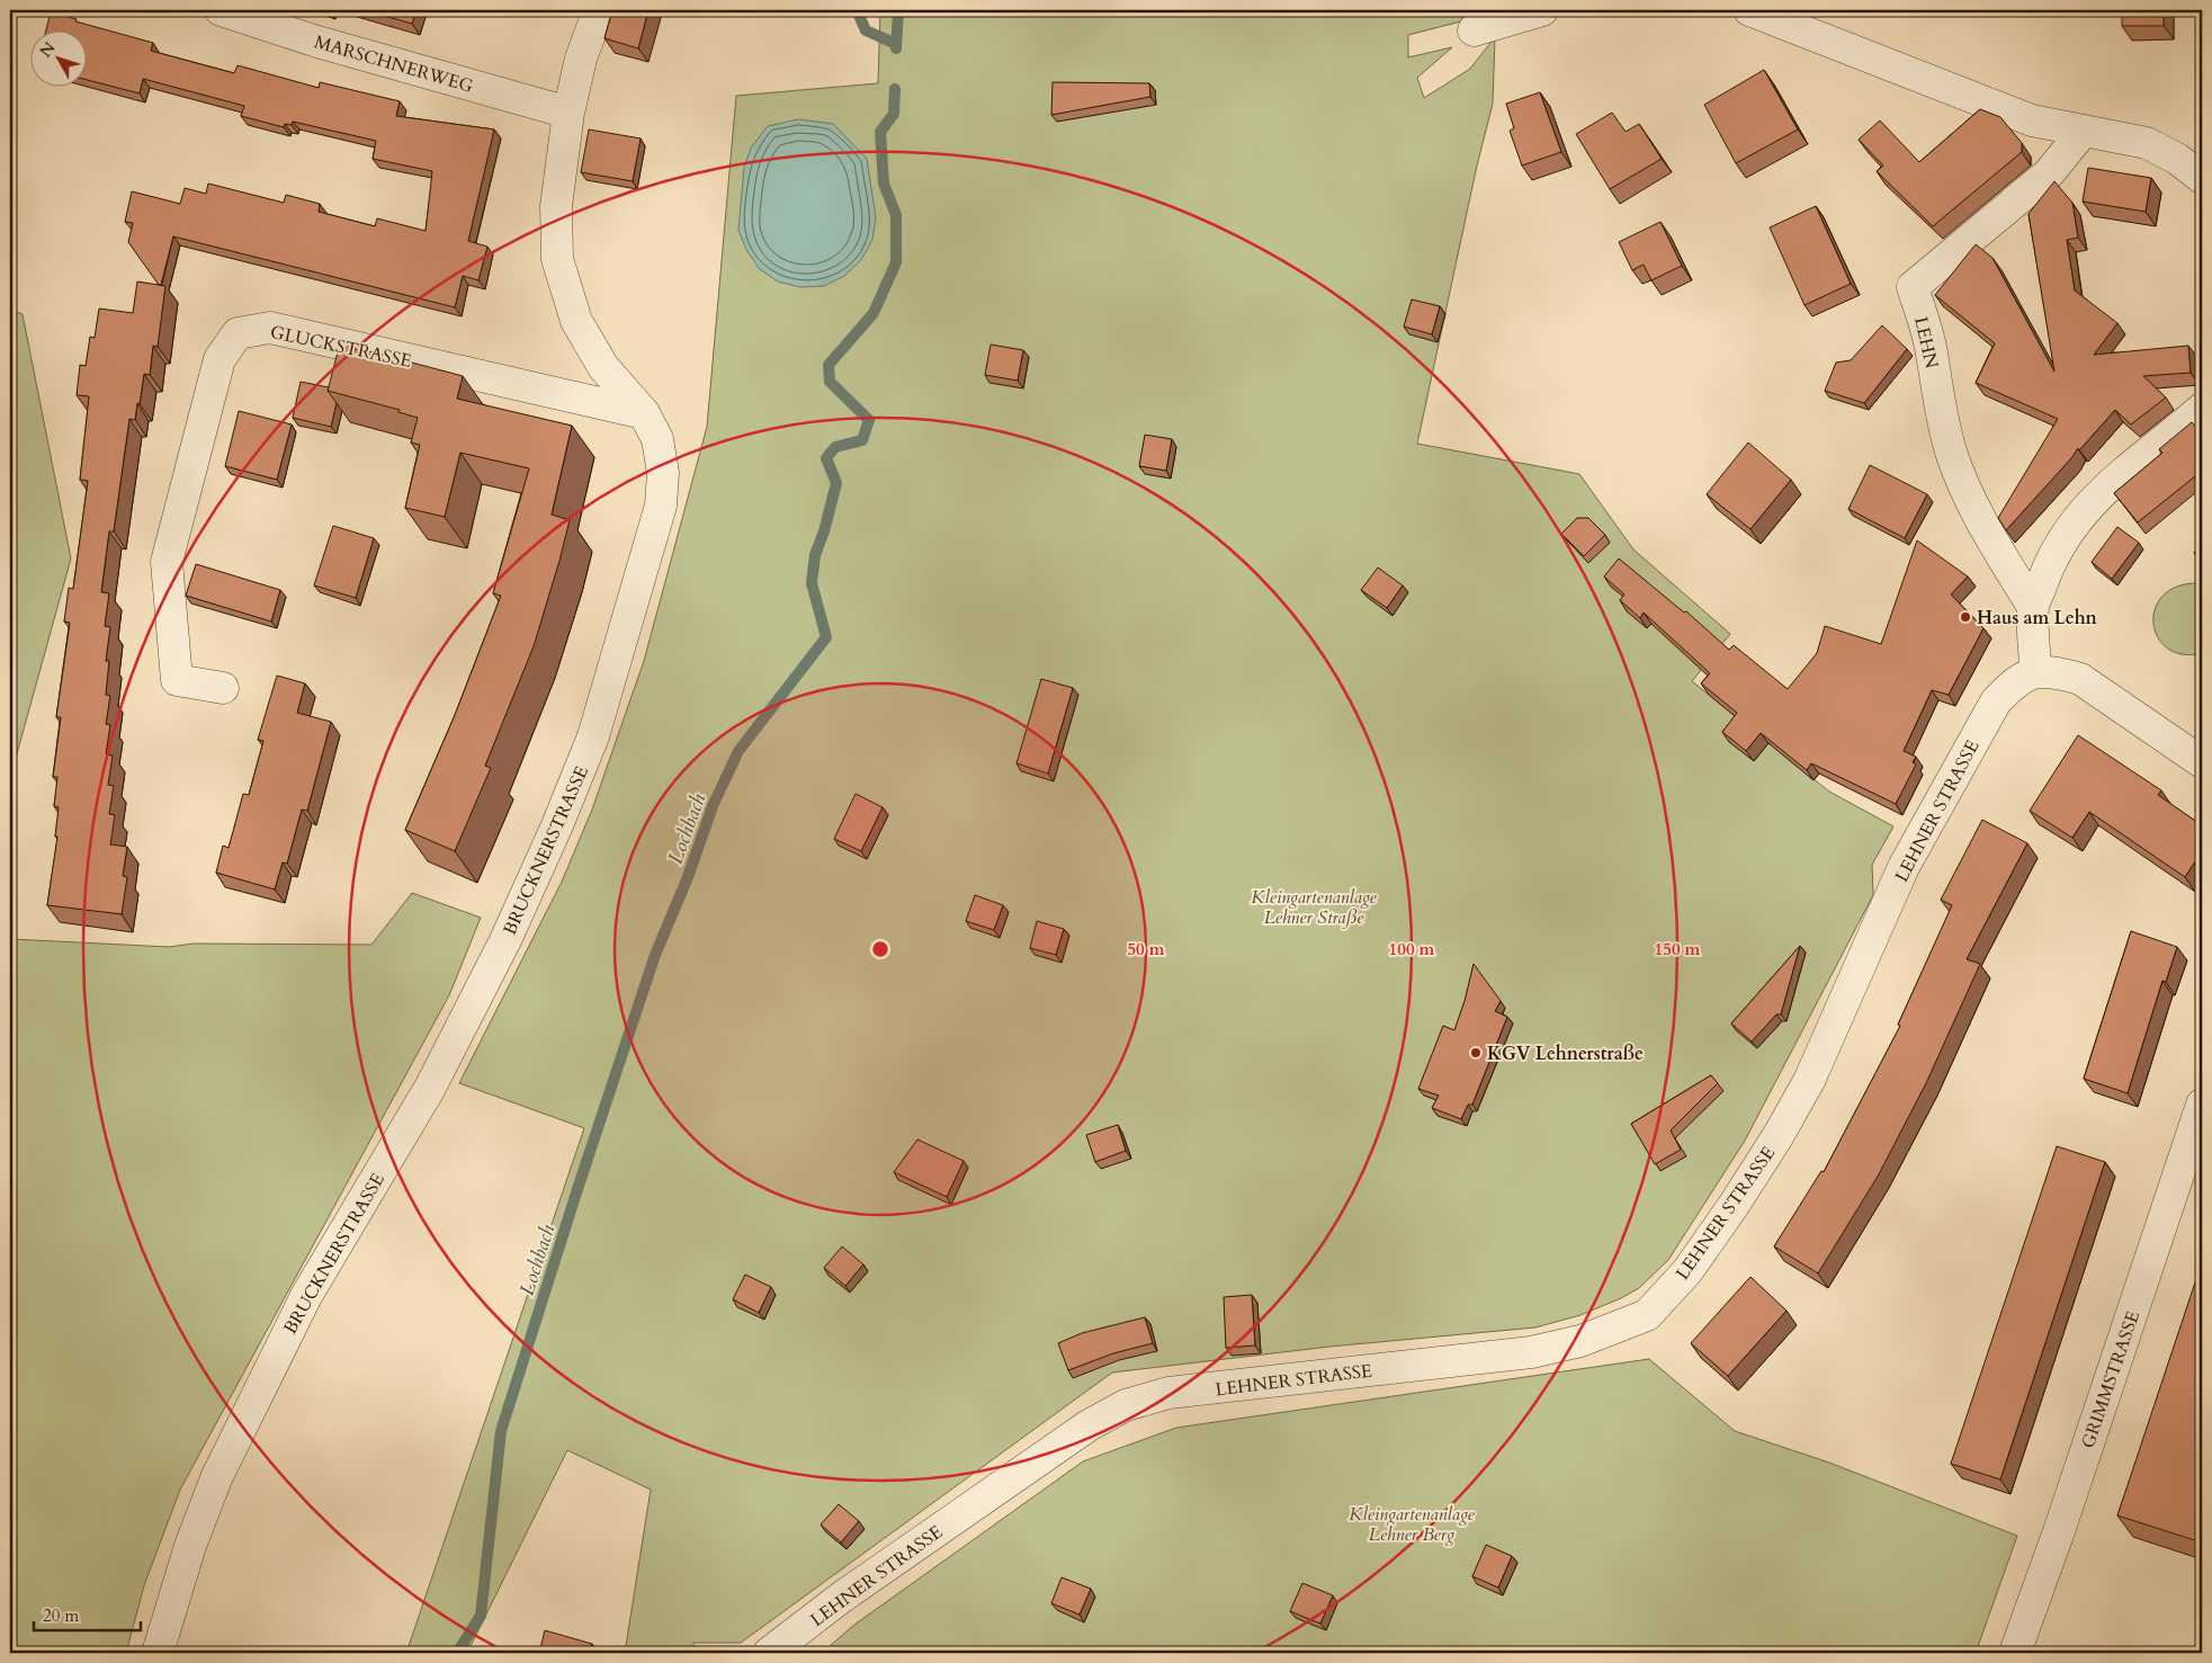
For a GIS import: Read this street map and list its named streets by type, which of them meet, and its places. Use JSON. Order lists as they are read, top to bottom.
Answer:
{
  "streets": {
    "street": [
      "MARSCHNERWEG",
      "LEHN",
      "GLUCKSTRASSE",
      "LEHNER STRASSE",
      "BRUCKNERSTRASSE",
      "GRIMMSTRASSE"
    ]
  },
  "crossings": [
    ["MARSCHNERWEG", "BRUCKNERSTRASSE"],
    ["LEHN", "LEHNER STRASSE"],
    ["GLUCKSTRASSE", "BRUCKNERSTRASSE"]
  ],
  "water": ["Lochbach"],
  "parks": ["Kleingartenanlage Lehner Straße", "Kleingartenanlage Lehner Berg"],
  "places": ["Haus am Lehn", "KGV Lehnerstraße"],
  "scale_bar": "20 m",
  "north": "top left",
  "rings": ["50 m", "100 m", "150 m"]
}
